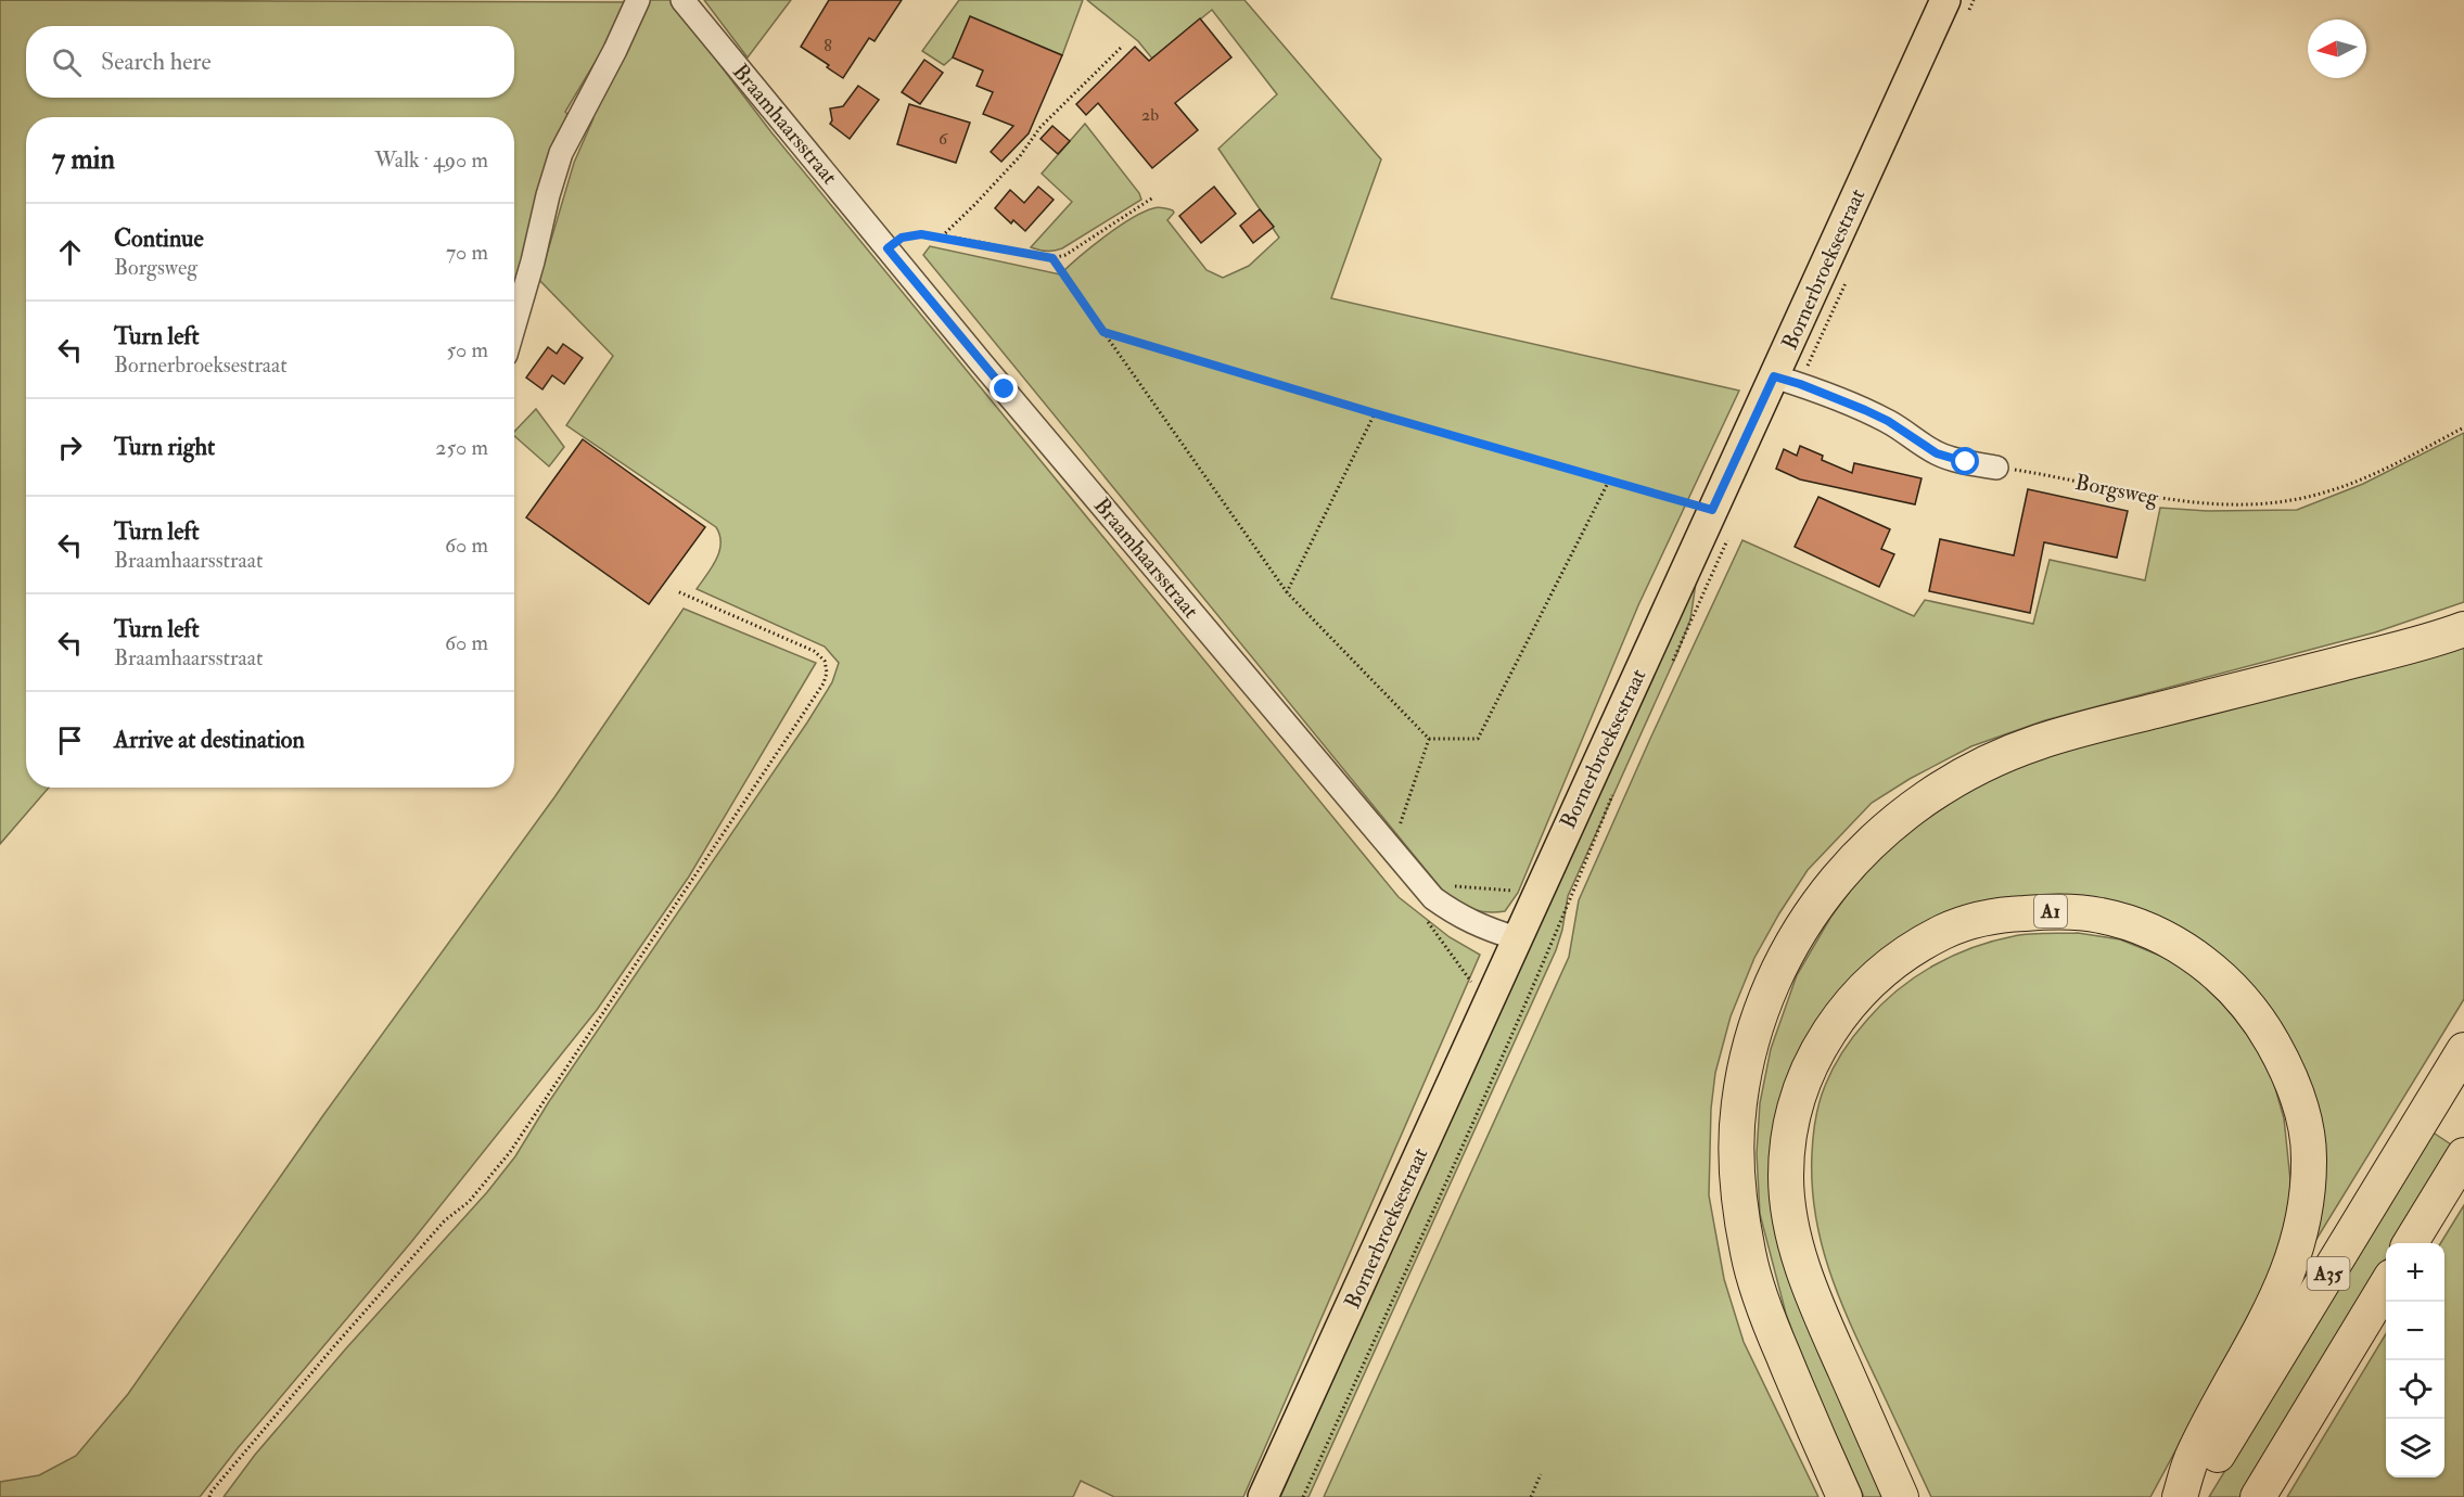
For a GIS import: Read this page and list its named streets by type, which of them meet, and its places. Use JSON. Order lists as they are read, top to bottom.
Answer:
{
  "streets": {
    "highway": ["A1", "A35"],
    "main road": ["Bornerbroeksestraat"],
    "street": ["Braamhaarsstraat"],
    "path": ["Borgsweg"]
  },
  "crossings": [
    ["Braamhaarsstraat", "Bornerbroeksestraat"]
  ],
  "house_numbers": ["8", "2b", "6"],
  "north": "left",
  "page": {
    "search": "Search here",
    "heading": ["7 min", "Walk · 490 m"],
    "list": [
      ["Continue", "Borgsweg", "70 m"],
      ["Turn left", "Bornerbroeksestraat", "50 m"],
      ["Turn right", "250 m"],
      ["Turn left", "Braamhaarsstraat", "60 m"],
      ["Turn left", "Braamhaarsstraat", "60 m"],
      "Arrive at destination"
    ],
    "map_buttons": ["+", "−"]
  }
}
